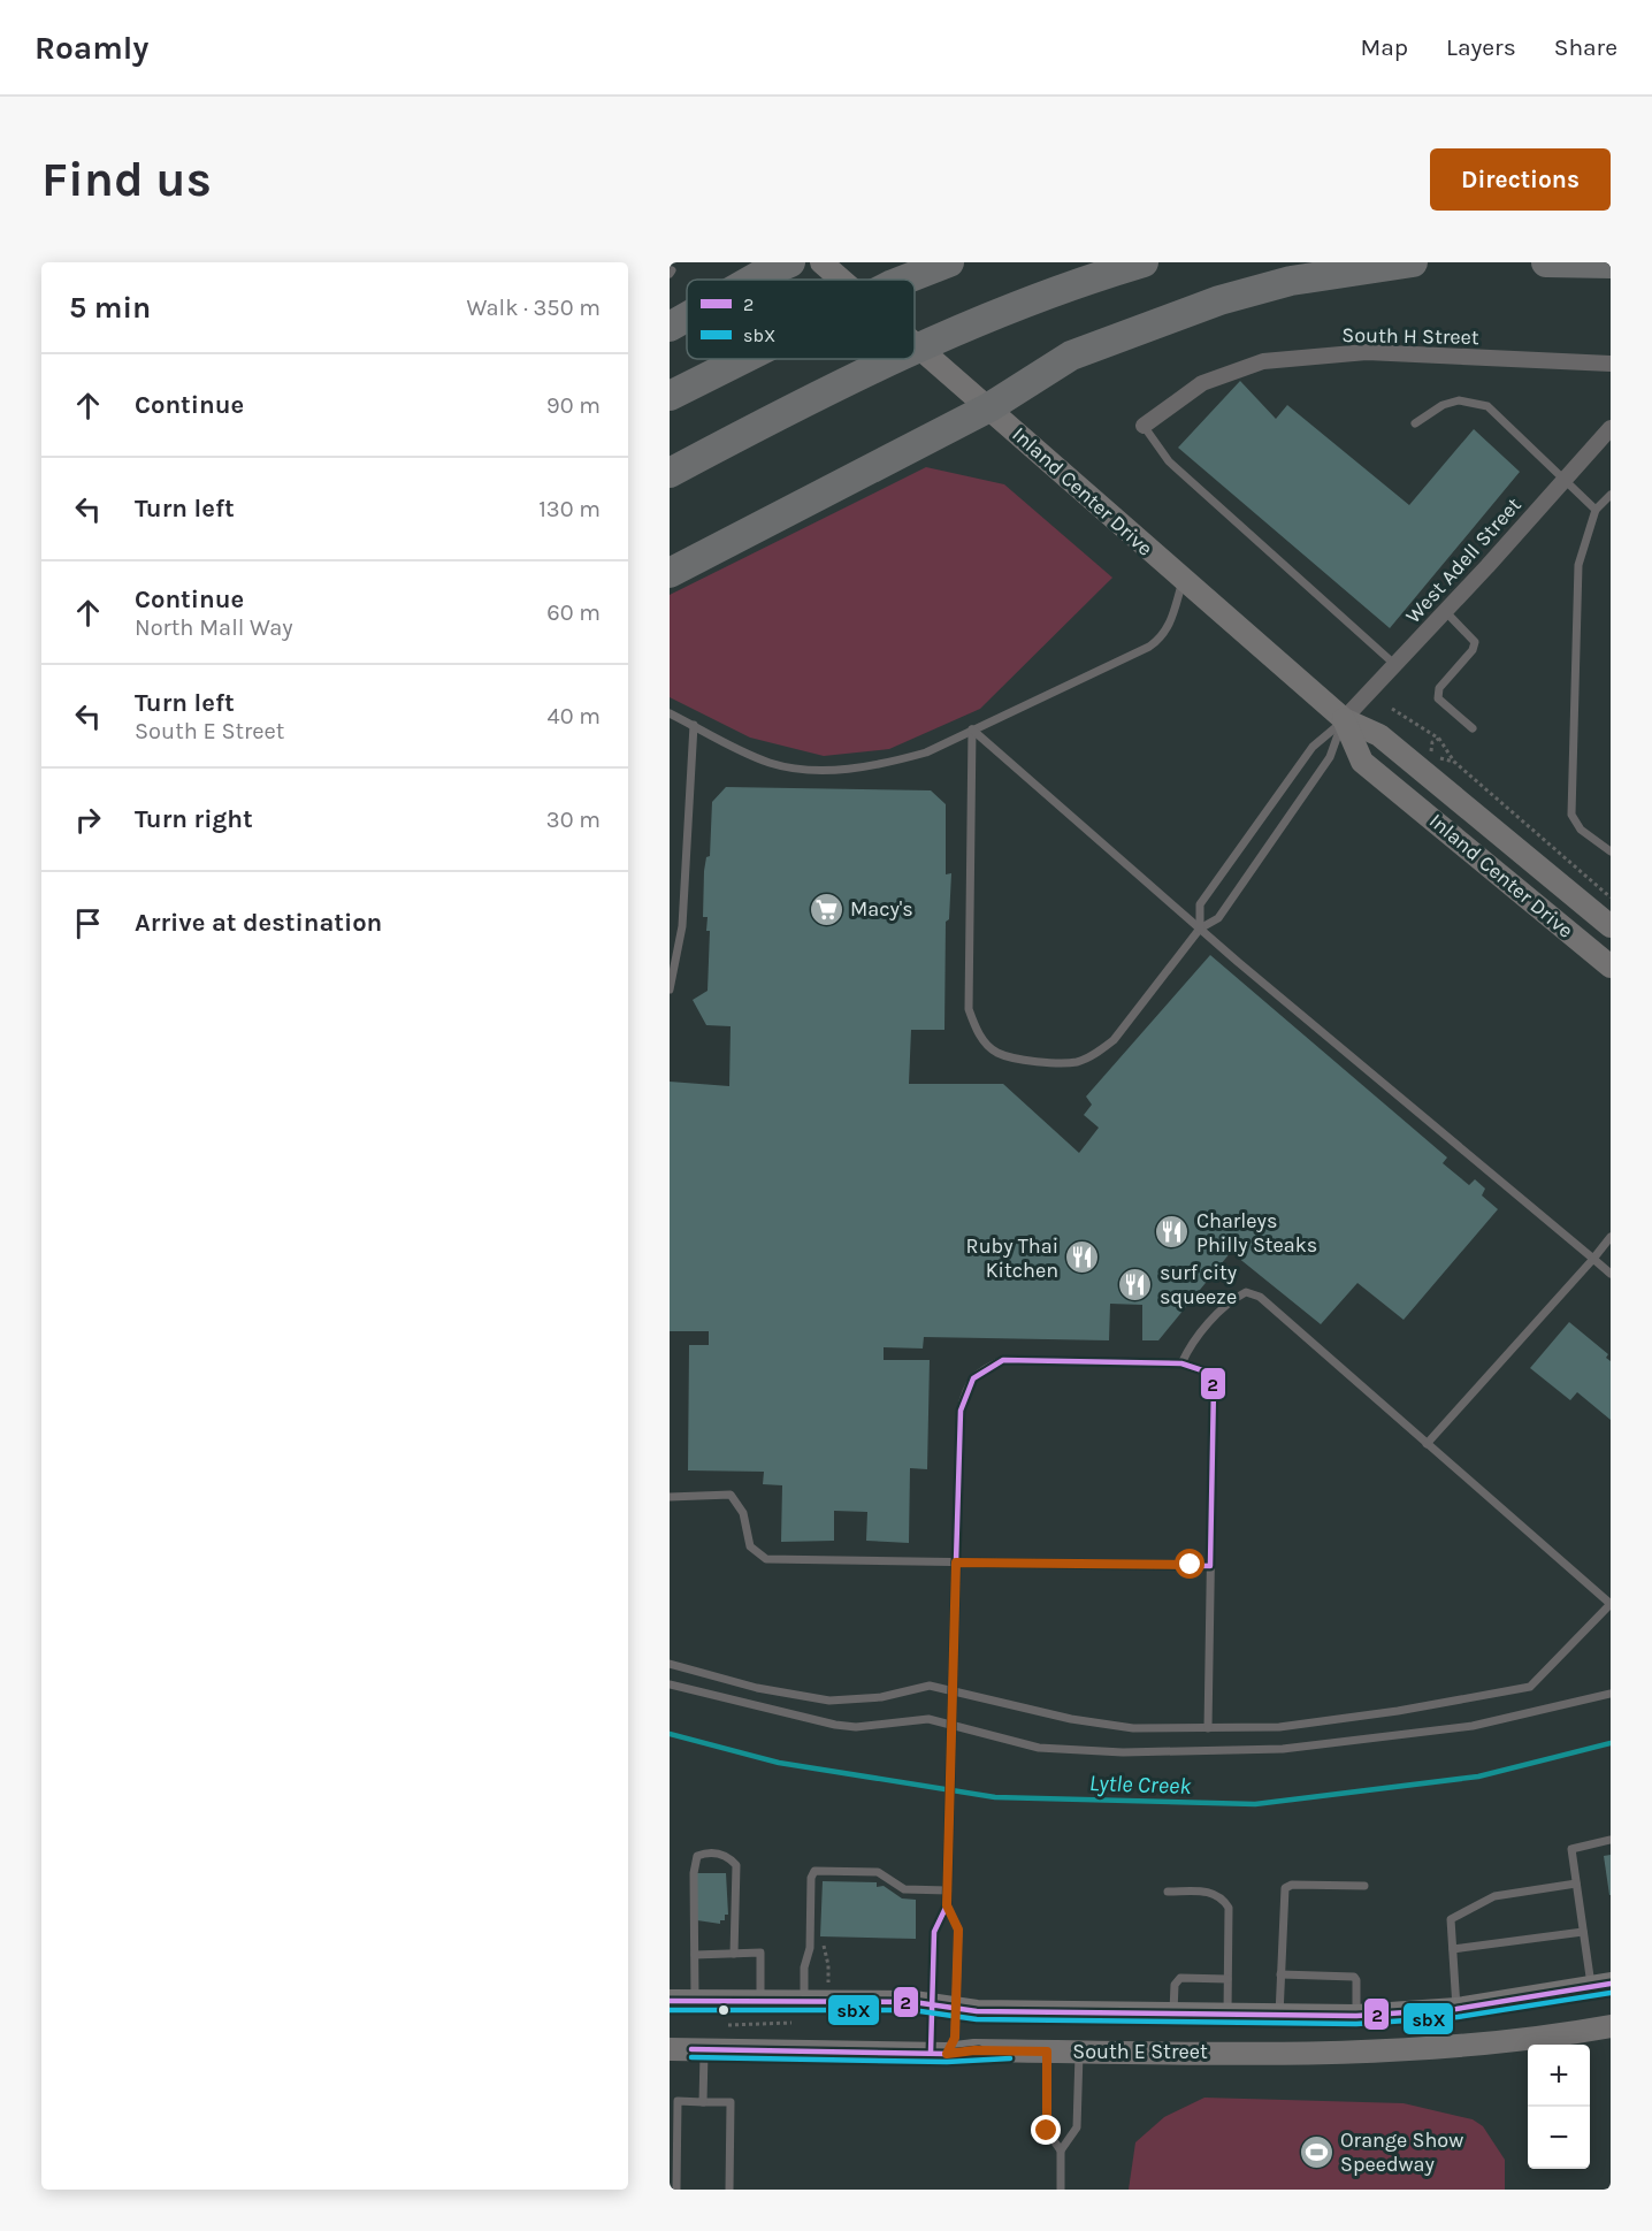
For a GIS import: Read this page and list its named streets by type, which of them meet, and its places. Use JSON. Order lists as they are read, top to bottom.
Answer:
{
  "streets": {
    "main road": ["Inland Center Drive", "South E Street"],
    "street": ["South H Street", "West Adell Street"]
  },
  "crossings": [
    ["Inland Center Drive", "West Adell Street"]
  ],
  "water": ["Lytle Creek"],
  "places": {
    "supermarket": ["Macy's"],
    "restaurant": ["Charleys Philly Steaks", "Ruby Thai Kitchen", "surf city squeeze"],
    "sports": ["Orange Show Speedway"]
  },
  "lines": ["transit line 2", "transit line sbX"],
  "legend": ["2", "sbX"],
  "page": {
    "header": "Roamly",
    "nav": ["Map", "Layers", "Share"],
    "buttons": "Directions",
    "title": "Find us",
    "heading": ["5 min", "Walk · 350 m"],
    "list": [
      ["Continue", "90 m"],
      ["Turn left", "130 m"],
      ["Continue", "North Mall Way", "60 m"],
      ["Turn left", "South E Street", "40 m"],
      ["Turn right", "30 m"],
      "Arrive at destination"
    ],
    "map_buttons": ["+", "−"]
  }
}
